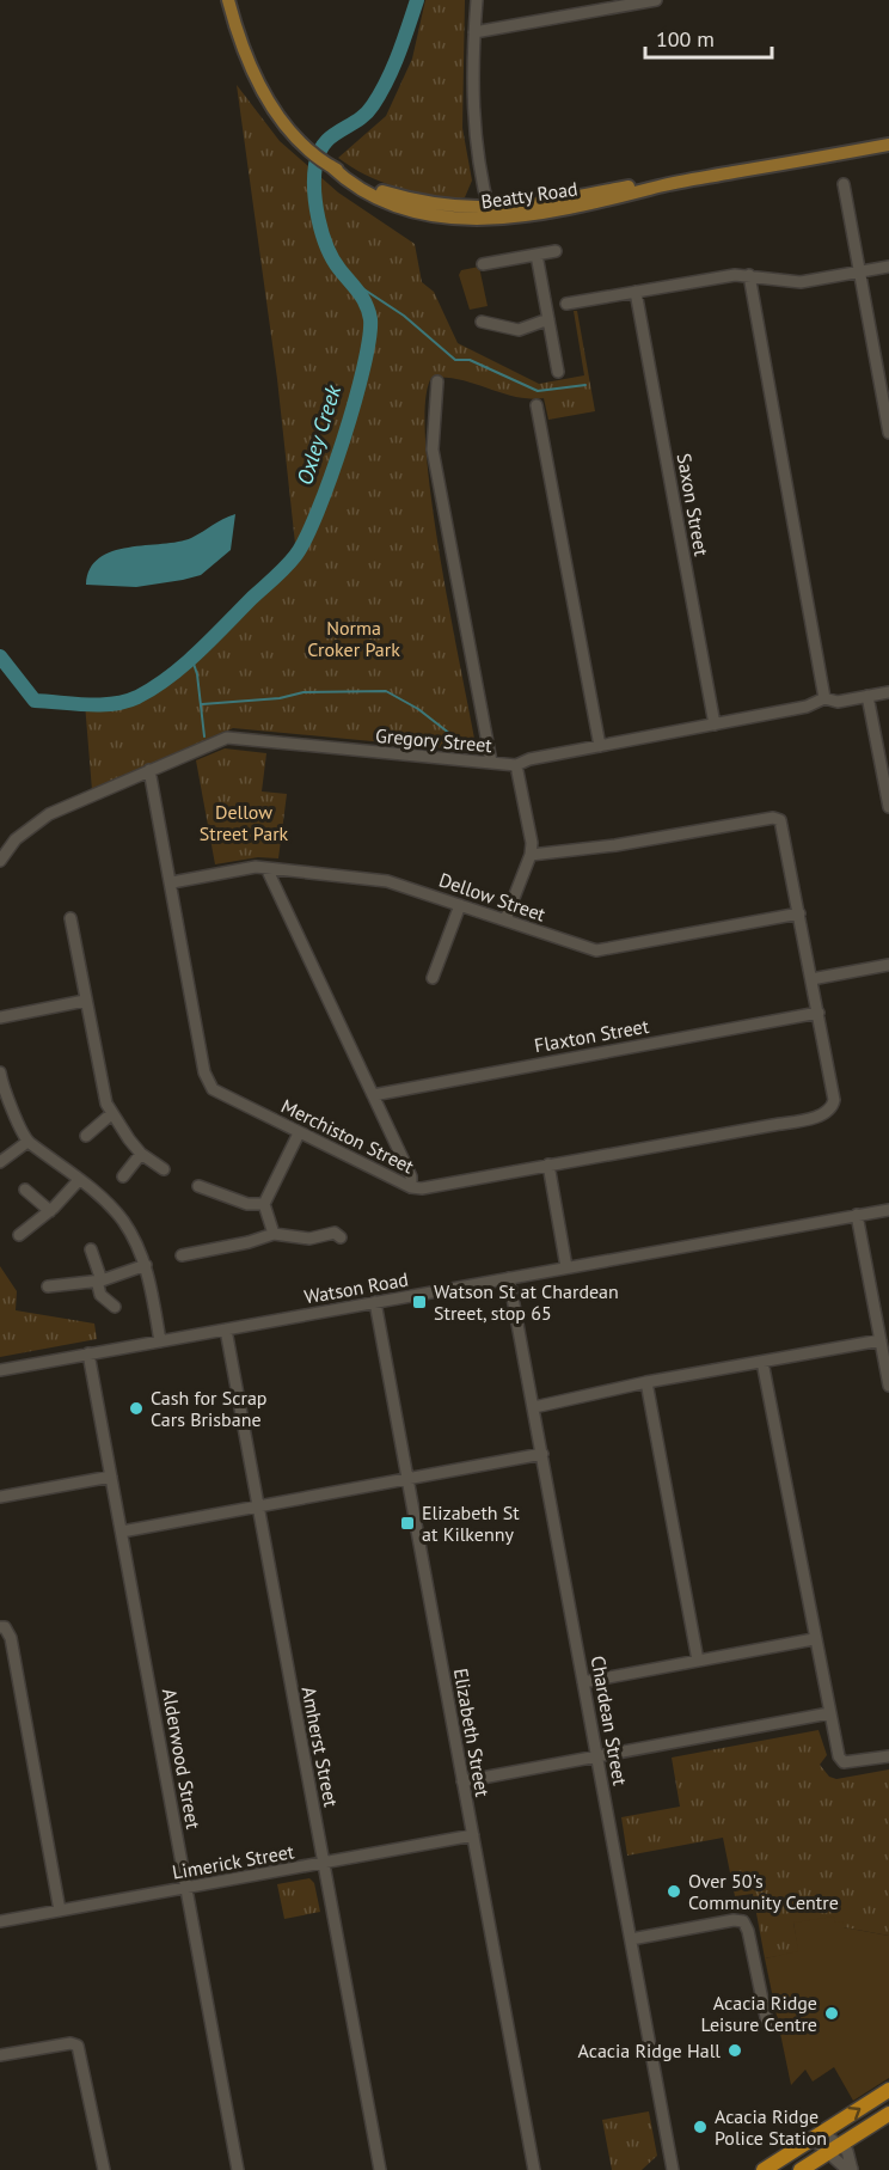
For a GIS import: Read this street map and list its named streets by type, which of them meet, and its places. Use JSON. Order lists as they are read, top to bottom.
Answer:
{
  "streets": {
    "main road": ["Beatty Road"],
    "street": [
      "Saxon Street",
      "Gregory Street",
      "Dellow Street",
      "Flaxton Street",
      "Merchiston Street",
      "Watson Road",
      "Chardean Street",
      "Elizabeth Street",
      "Amherst Street",
      "Alderwood Street",
      "Limerick Street"
    ]
  },
  "crossings": [
    ["Saxon Street", "Gregory Street"],
    ["Gregory Street", "Merchiston Street"],
    ["Dellow Street", "Merchiston Street"],
    ["Flaxton Street", "Merchiston Street"],
    ["Watson Road", "Chardean Street"],
    ["Watson Road", "Elizabeth Street"],
    ["Watson Road", "Amherst Street"],
    ["Watson Road", "Alderwood Street"],
    ["Elizabeth Street", "Limerick Street"],
    ["Amherst Street", "Limerick Street"],
    ["Alderwood Street", "Limerick Street"]
  ],
  "water": ["Oxley Creek"],
  "parks": ["Norma Croker Park", "Dellow Street Park"],
  "places": {
    "transit": ["Watson St at Chardean Street, stop 65", "Elizabeth St at Kilkenny"],
    "other": [
      "Cash for Scrap Cars Brisbane",
      "Over 50's Community Centre",
      "Acacia Ridge Leisure Centre",
      "Acacia Ridge Hall",
      "Acacia Ridge Police Station"
    ]
  },
  "scale_bar": "100 m"
}
